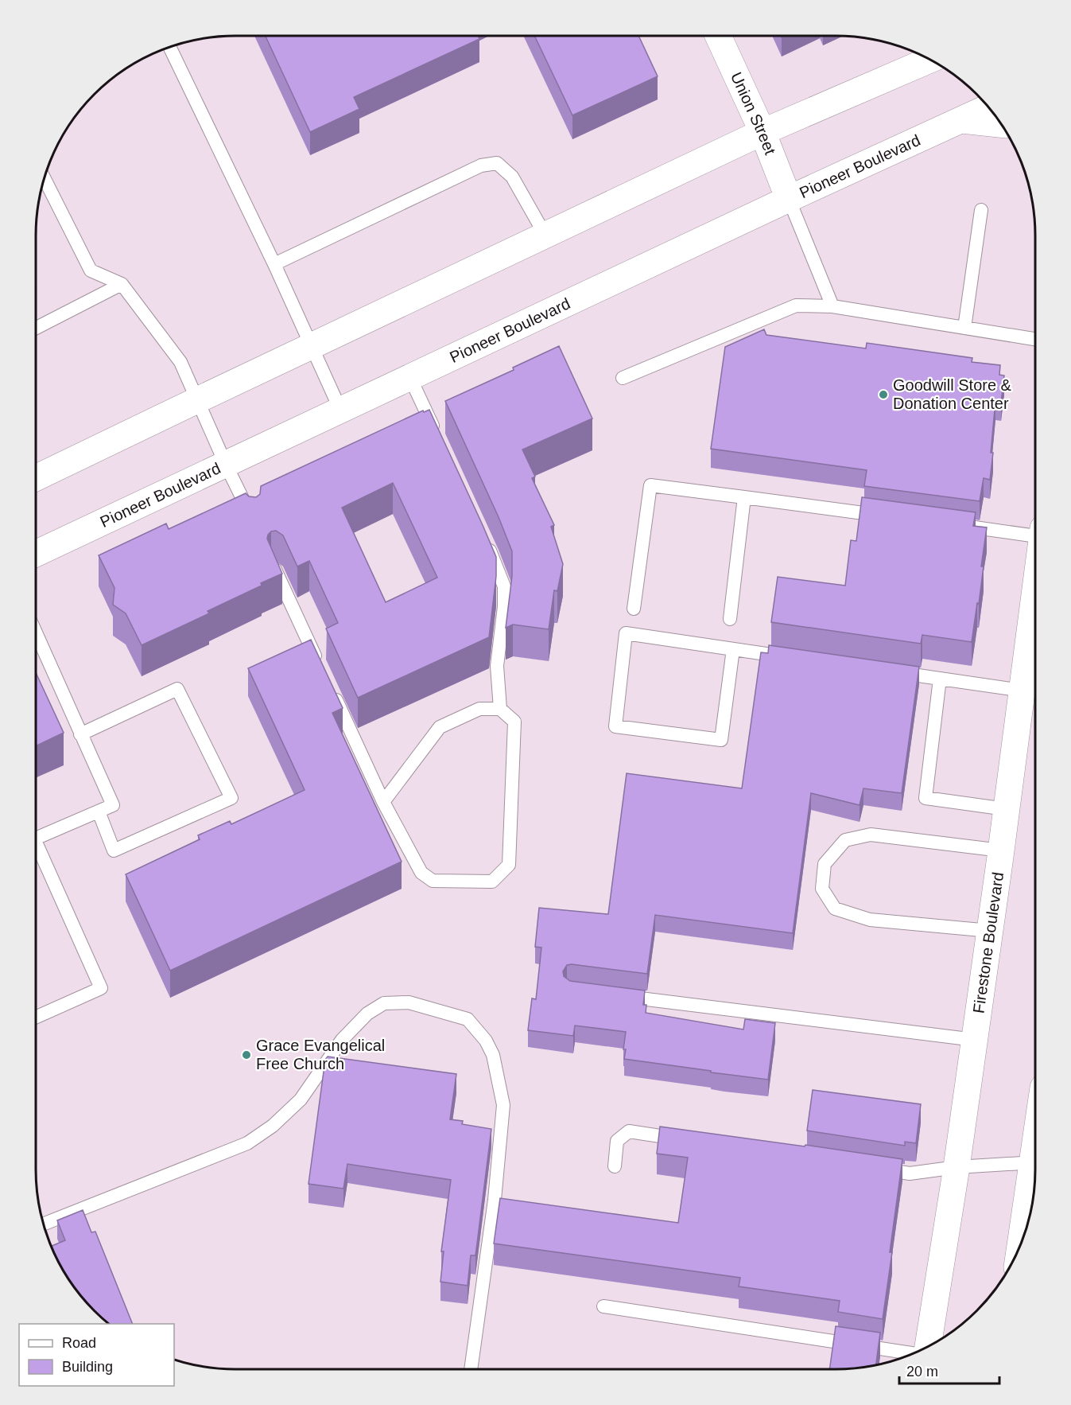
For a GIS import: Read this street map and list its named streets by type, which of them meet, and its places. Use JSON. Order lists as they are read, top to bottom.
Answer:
{
  "streets": {
    "main road": ["Union Street", "Pioneer Boulevard", "Firestone Boulevard"]
  },
  "crossings": [
    ["Union Street", "Pioneer Boulevard"]
  ],
  "places": ["Goodwill Store & Donation Center", "Grace Evangelical Free Church"],
  "legend": ["Road", "Building"],
  "scale_bar": "20 m"
}
